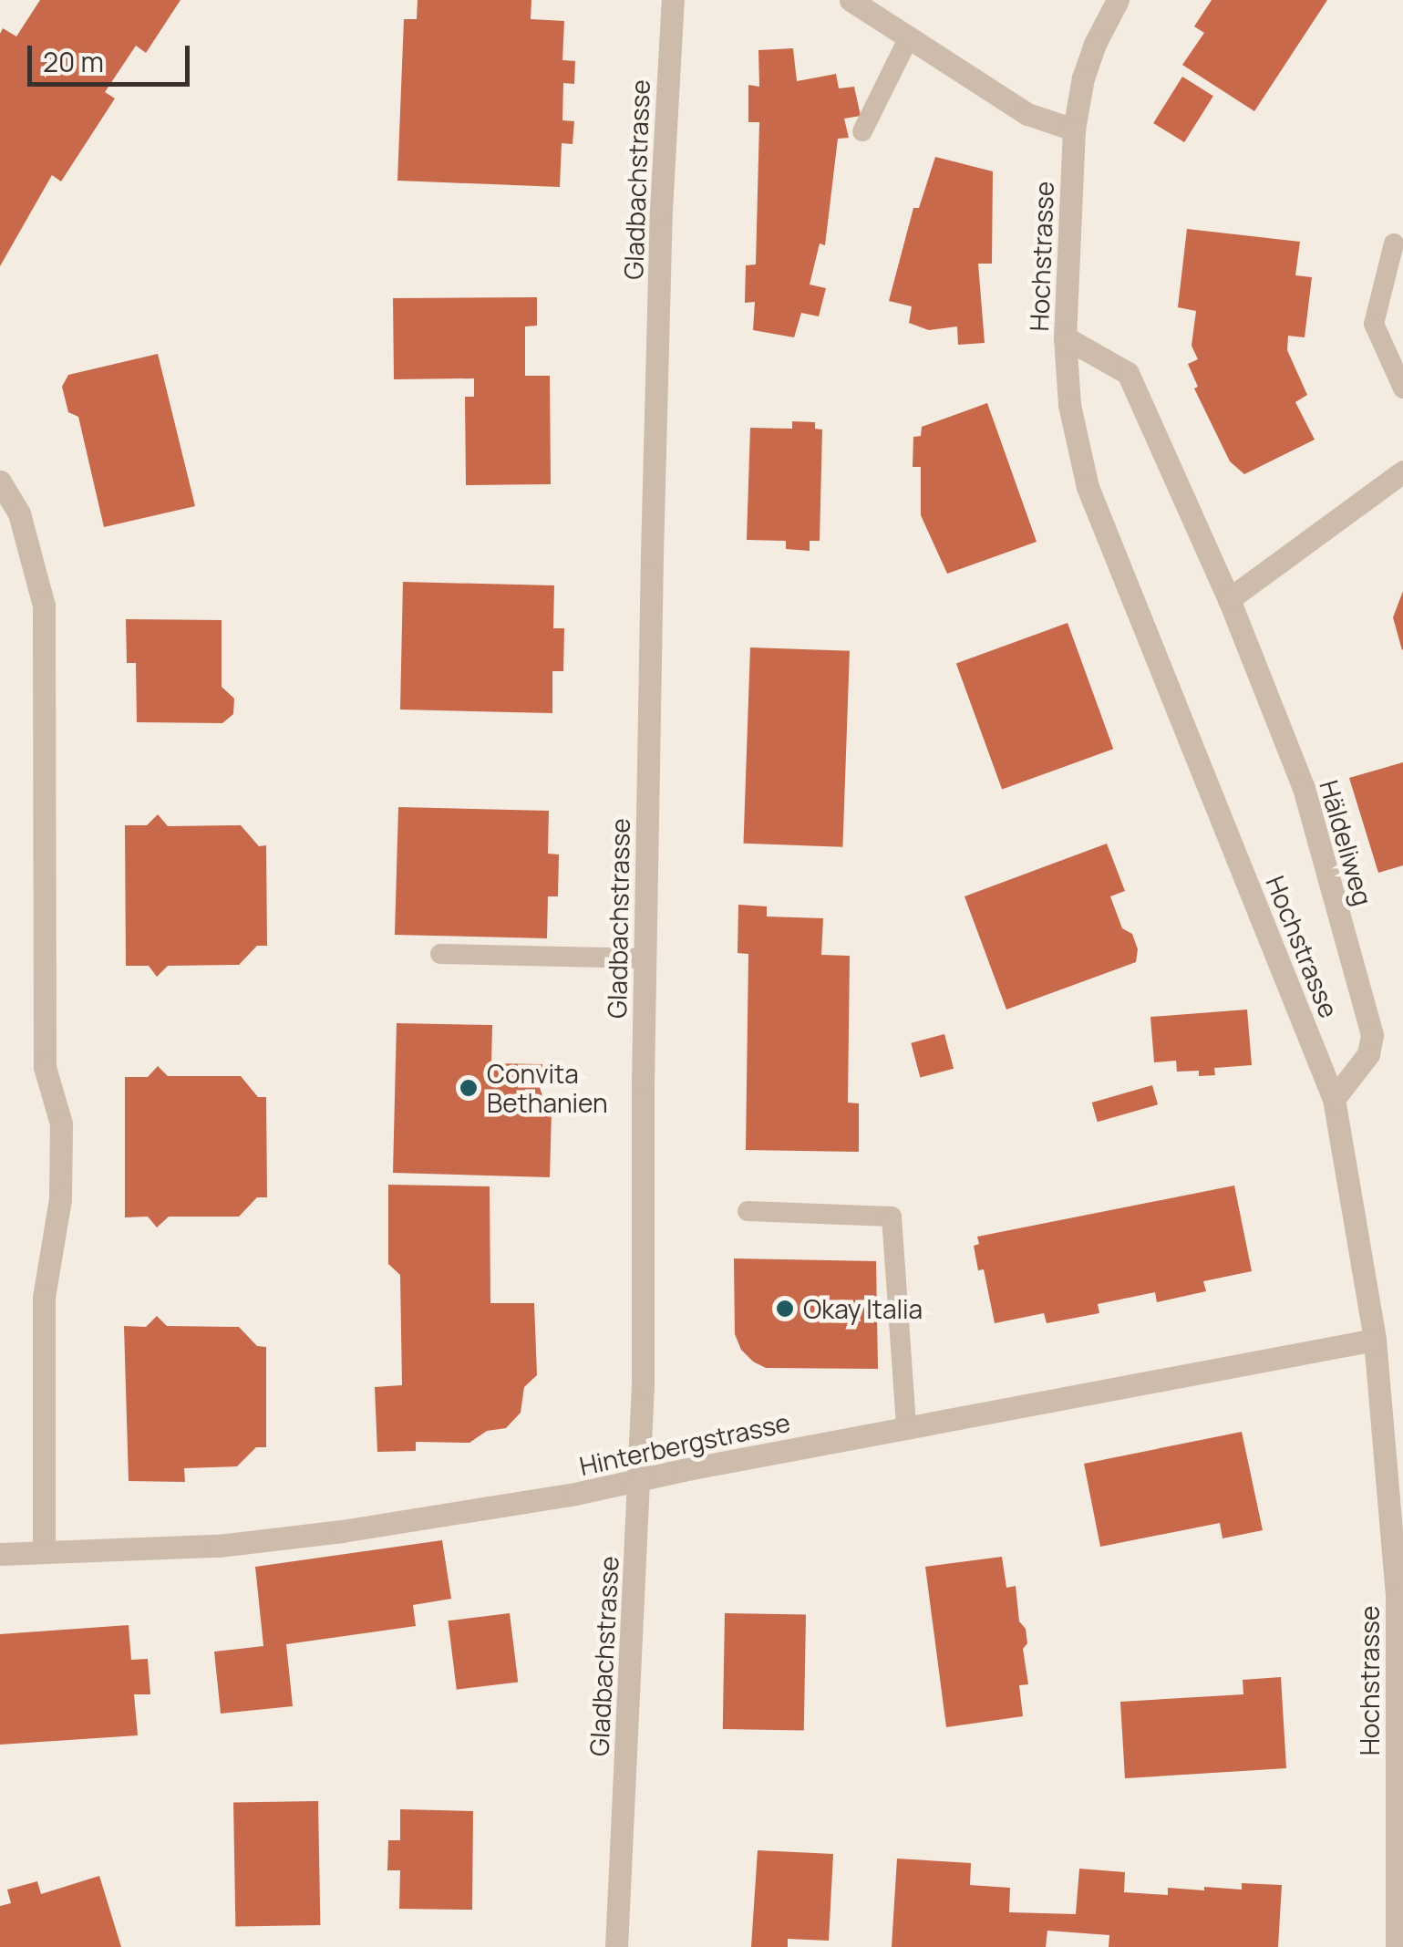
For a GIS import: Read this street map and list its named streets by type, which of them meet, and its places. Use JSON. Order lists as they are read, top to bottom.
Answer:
{
  "streets": {
    "street": [
      "Gladbachstrasse",
      "Hochstrasse",
      "Häldeliweg",
      "Hinterbergstrasse"
    ]
  },
  "crossings": [
    ["Gladbachstrasse", "Hinterbergstrasse"],
    ["Hochstrasse", "Häldeliweg"],
    ["Hochstrasse", "Hinterbergstrasse"]
  ],
  "places": ["Convita Bethanien", "Okay Italia"],
  "scale_bar": "20 m"
}
